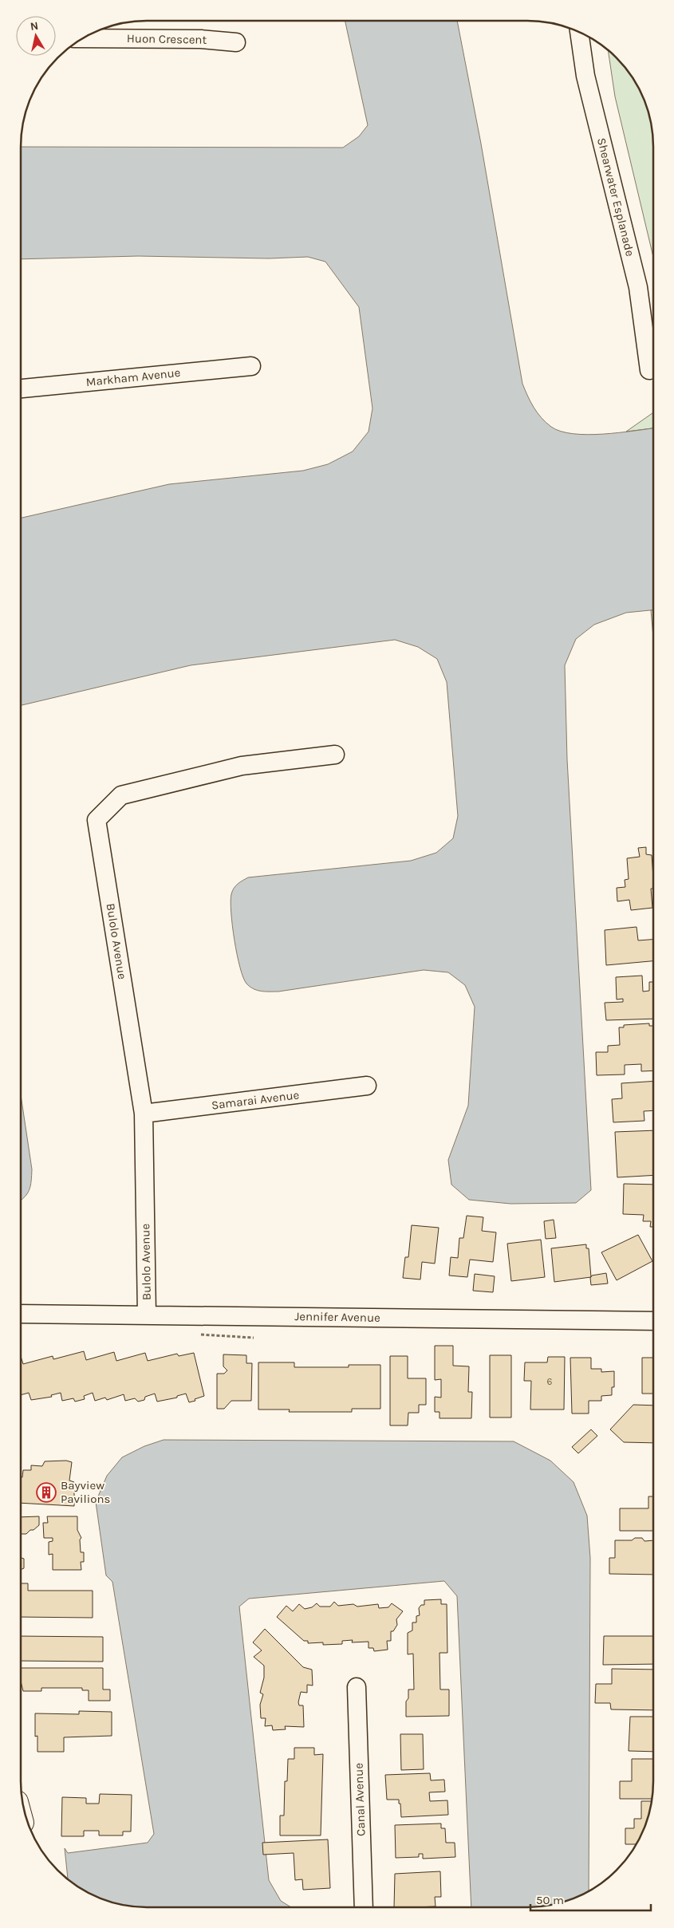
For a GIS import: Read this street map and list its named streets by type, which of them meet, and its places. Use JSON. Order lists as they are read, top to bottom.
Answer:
{
  "streets": {
    "street": [
      "Huon Crescent",
      "Shearwater Esplanade",
      "Markham Avenue",
      "Bulolo Avenue",
      "Samarai Avenue",
      "Jennifer Avenue",
      "Canal Avenue"
    ]
  },
  "crossings": [
    ["Bulolo Avenue", "Samarai Avenue"],
    ["Bulolo Avenue", "Jennifer Avenue"]
  ],
  "places": {
    "building": ["Bayview Pavilions"]
  },
  "house_numbers": ["6"],
  "scale_bar": "50 m",
  "north": "top"
}
